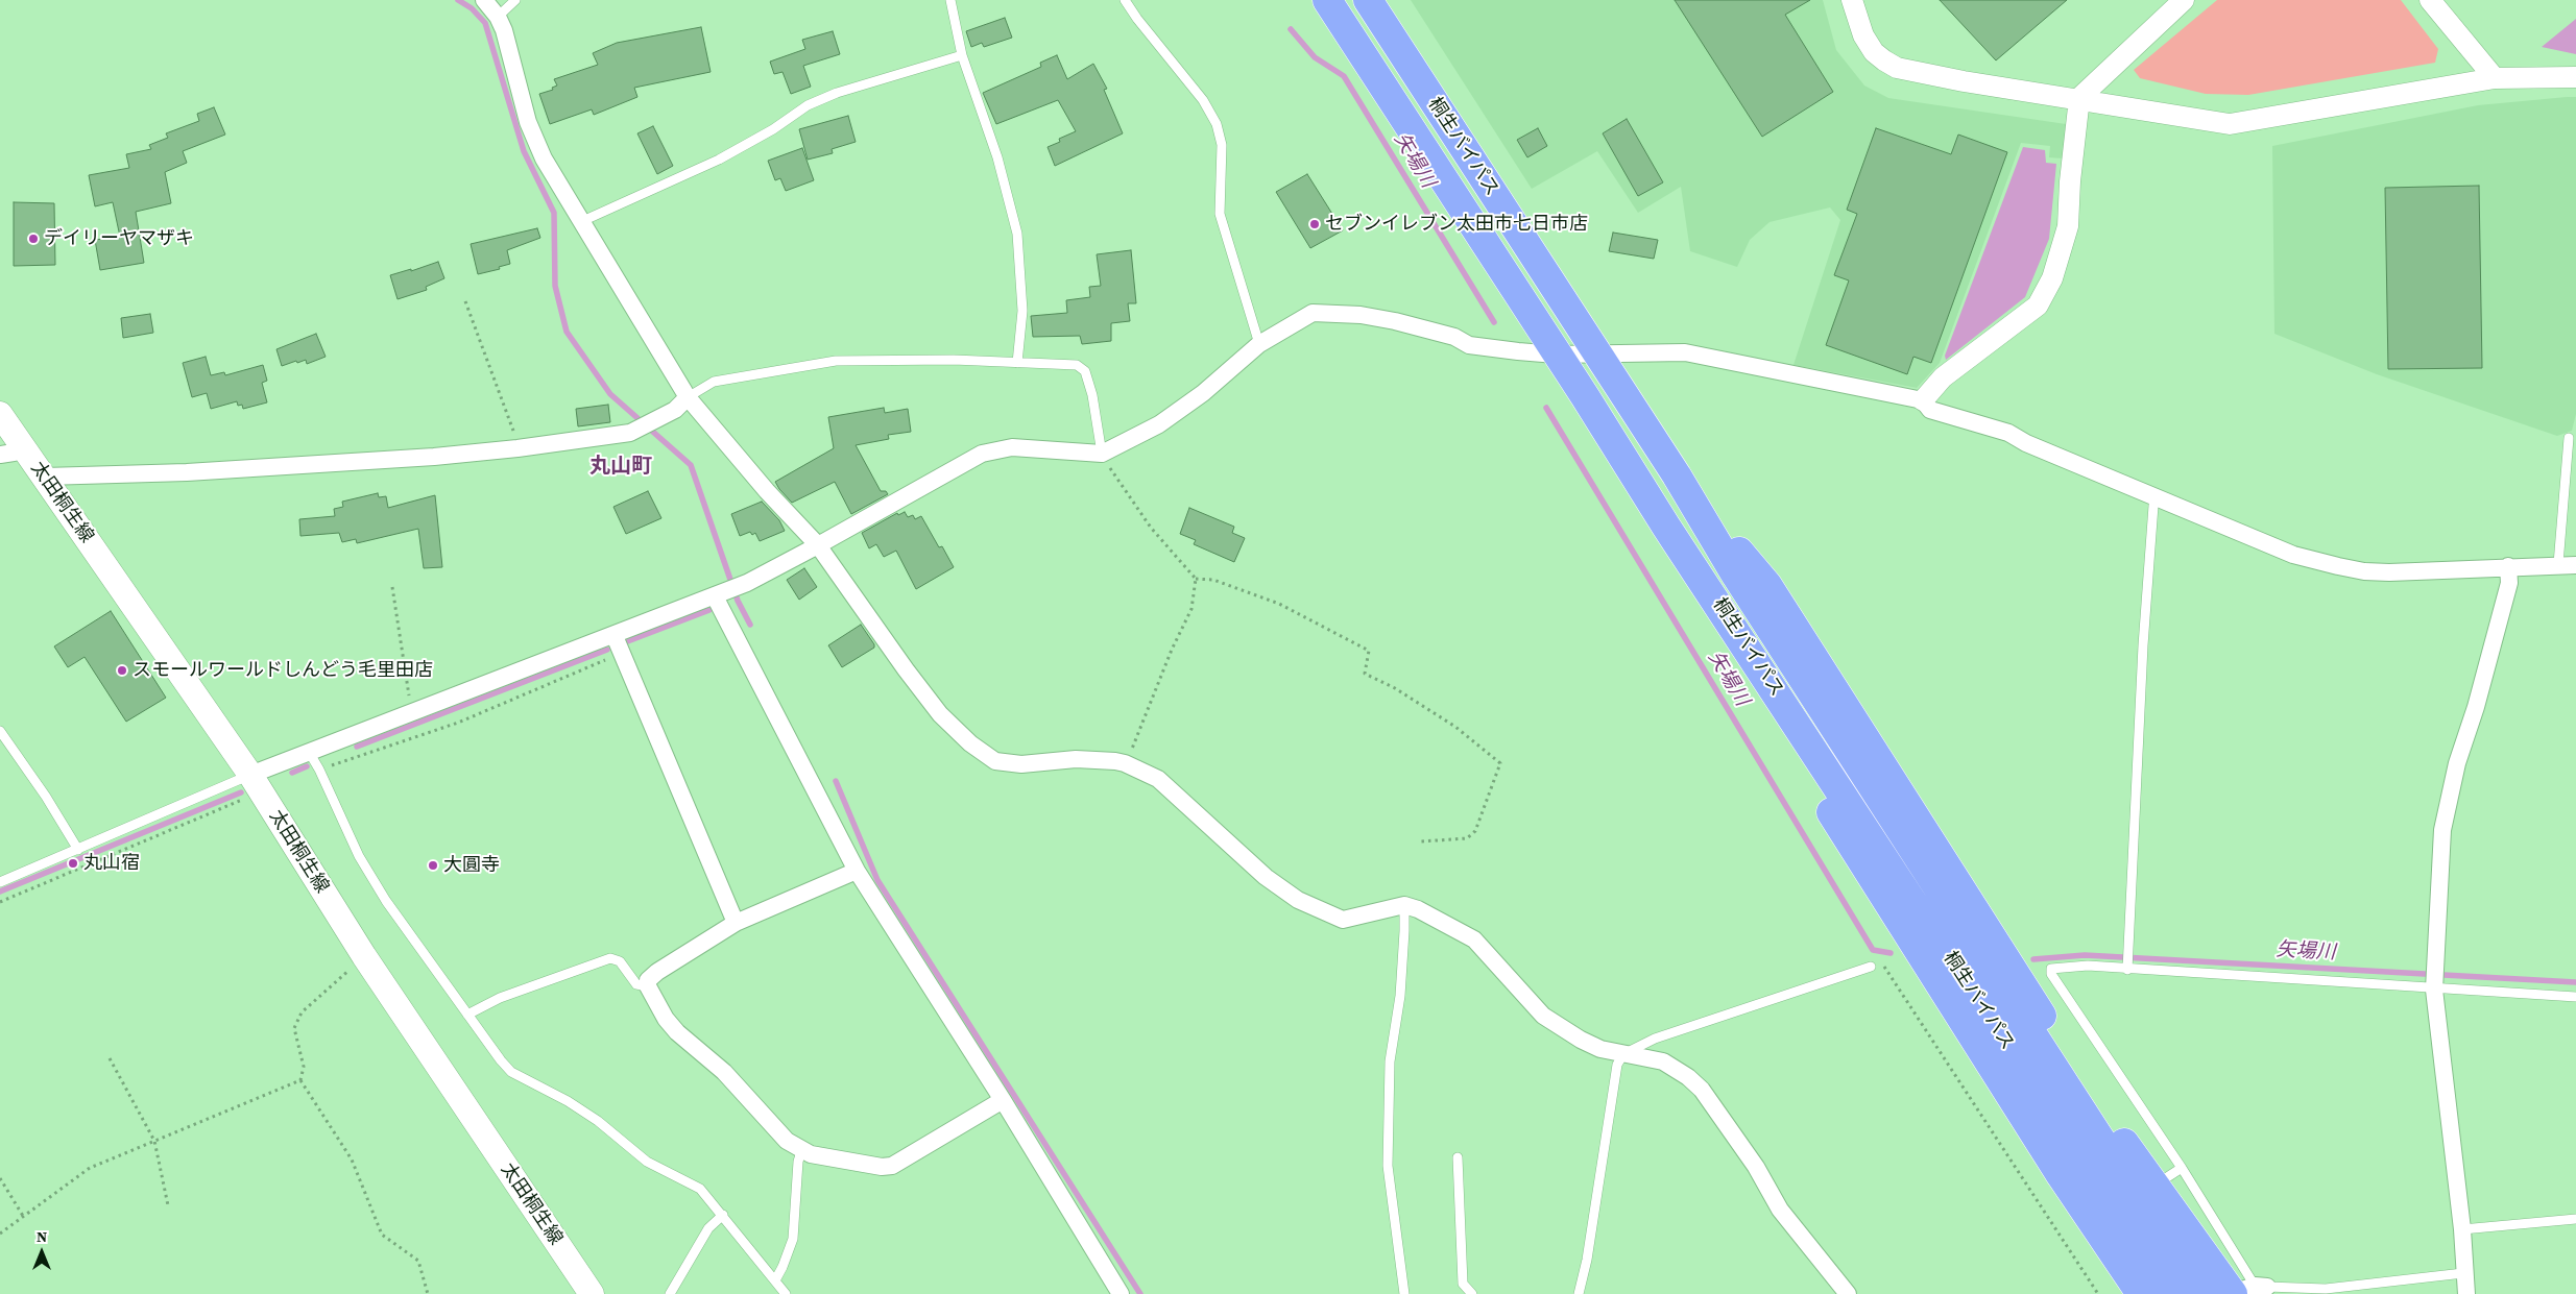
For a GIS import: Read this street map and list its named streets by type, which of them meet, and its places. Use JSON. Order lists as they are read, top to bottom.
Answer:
{
  "streets": {
    "highway": ["桐生バイパス"],
    "main road": ["太田桐生線"]
  },
  "districts": ["丸山町"],
  "water": ["矢場川"],
  "places": [
    "セブンイレブン太田市七日市店",
    "デイリーヤマザキ",
    "スモールワールドしんどう毛里田店",
    "丸山宿",
    "大圓寺"
  ],
  "north": "top"
}
